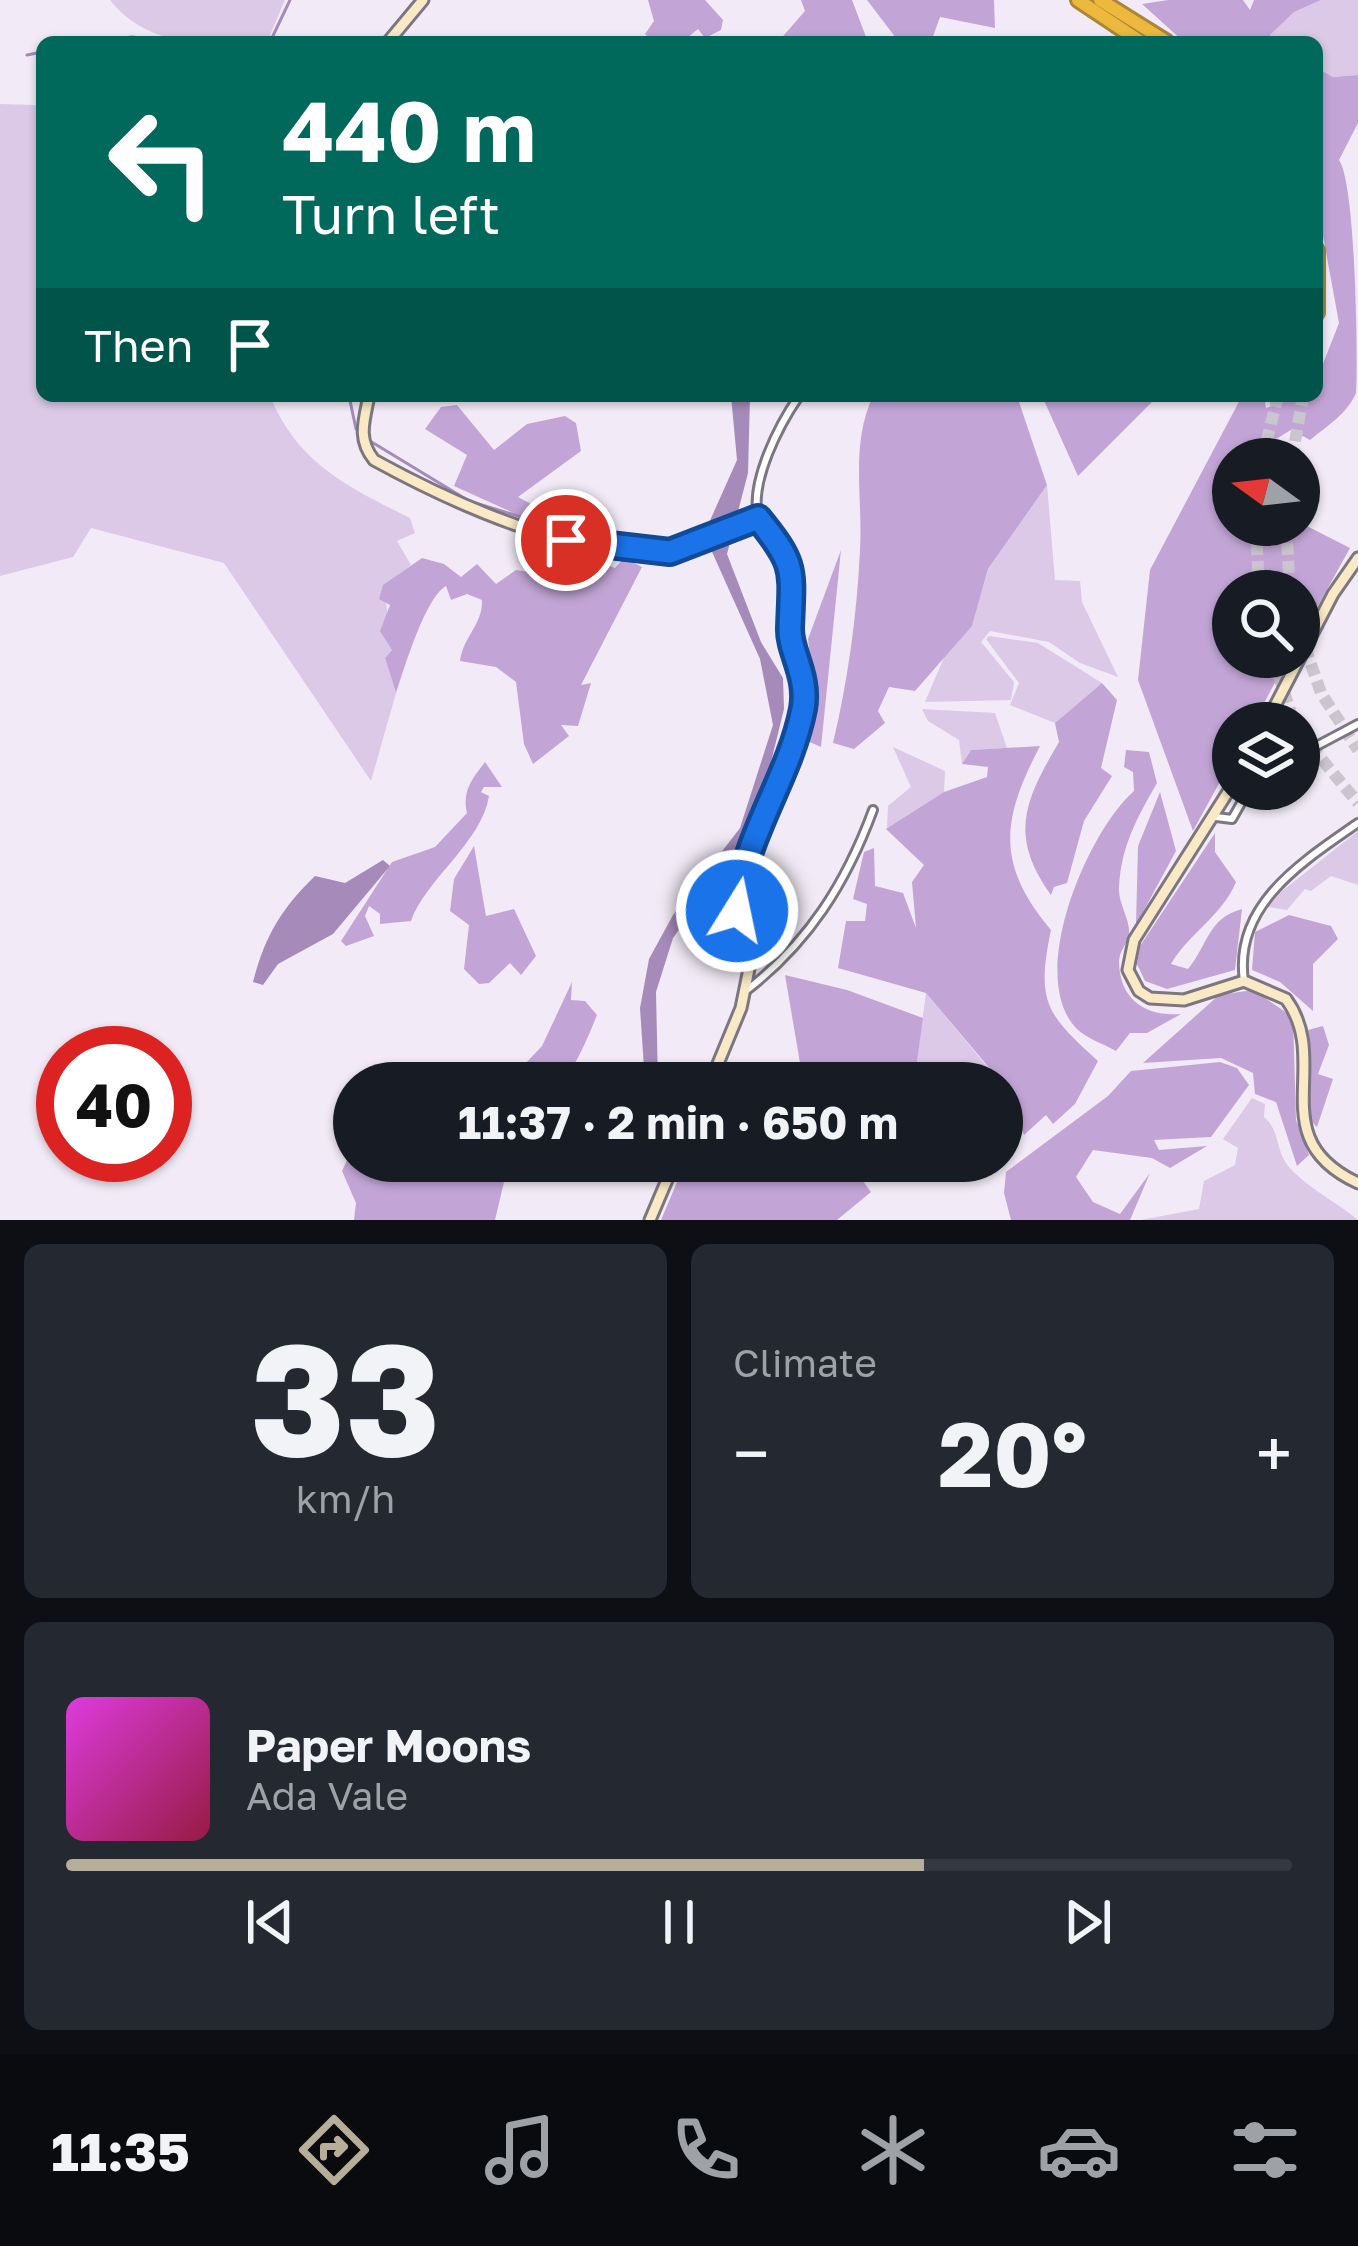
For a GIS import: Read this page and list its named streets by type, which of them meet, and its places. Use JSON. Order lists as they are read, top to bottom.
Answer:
{
  "north": "left",
  "page": {
    "turn": ["440 m", "Turn left"],
    "then": "Then",
    "limit": "40",
    "trip": "11:37 · 2 min · 650 m",
    "tile": [
      ["33", "km/h"],
      "Climate"
    ],
    "heat": ["−", "20°", "+"],
    "song": ["Paper Moons", "Ada Vale"],
    "tabs": "11:35"
  }
}
